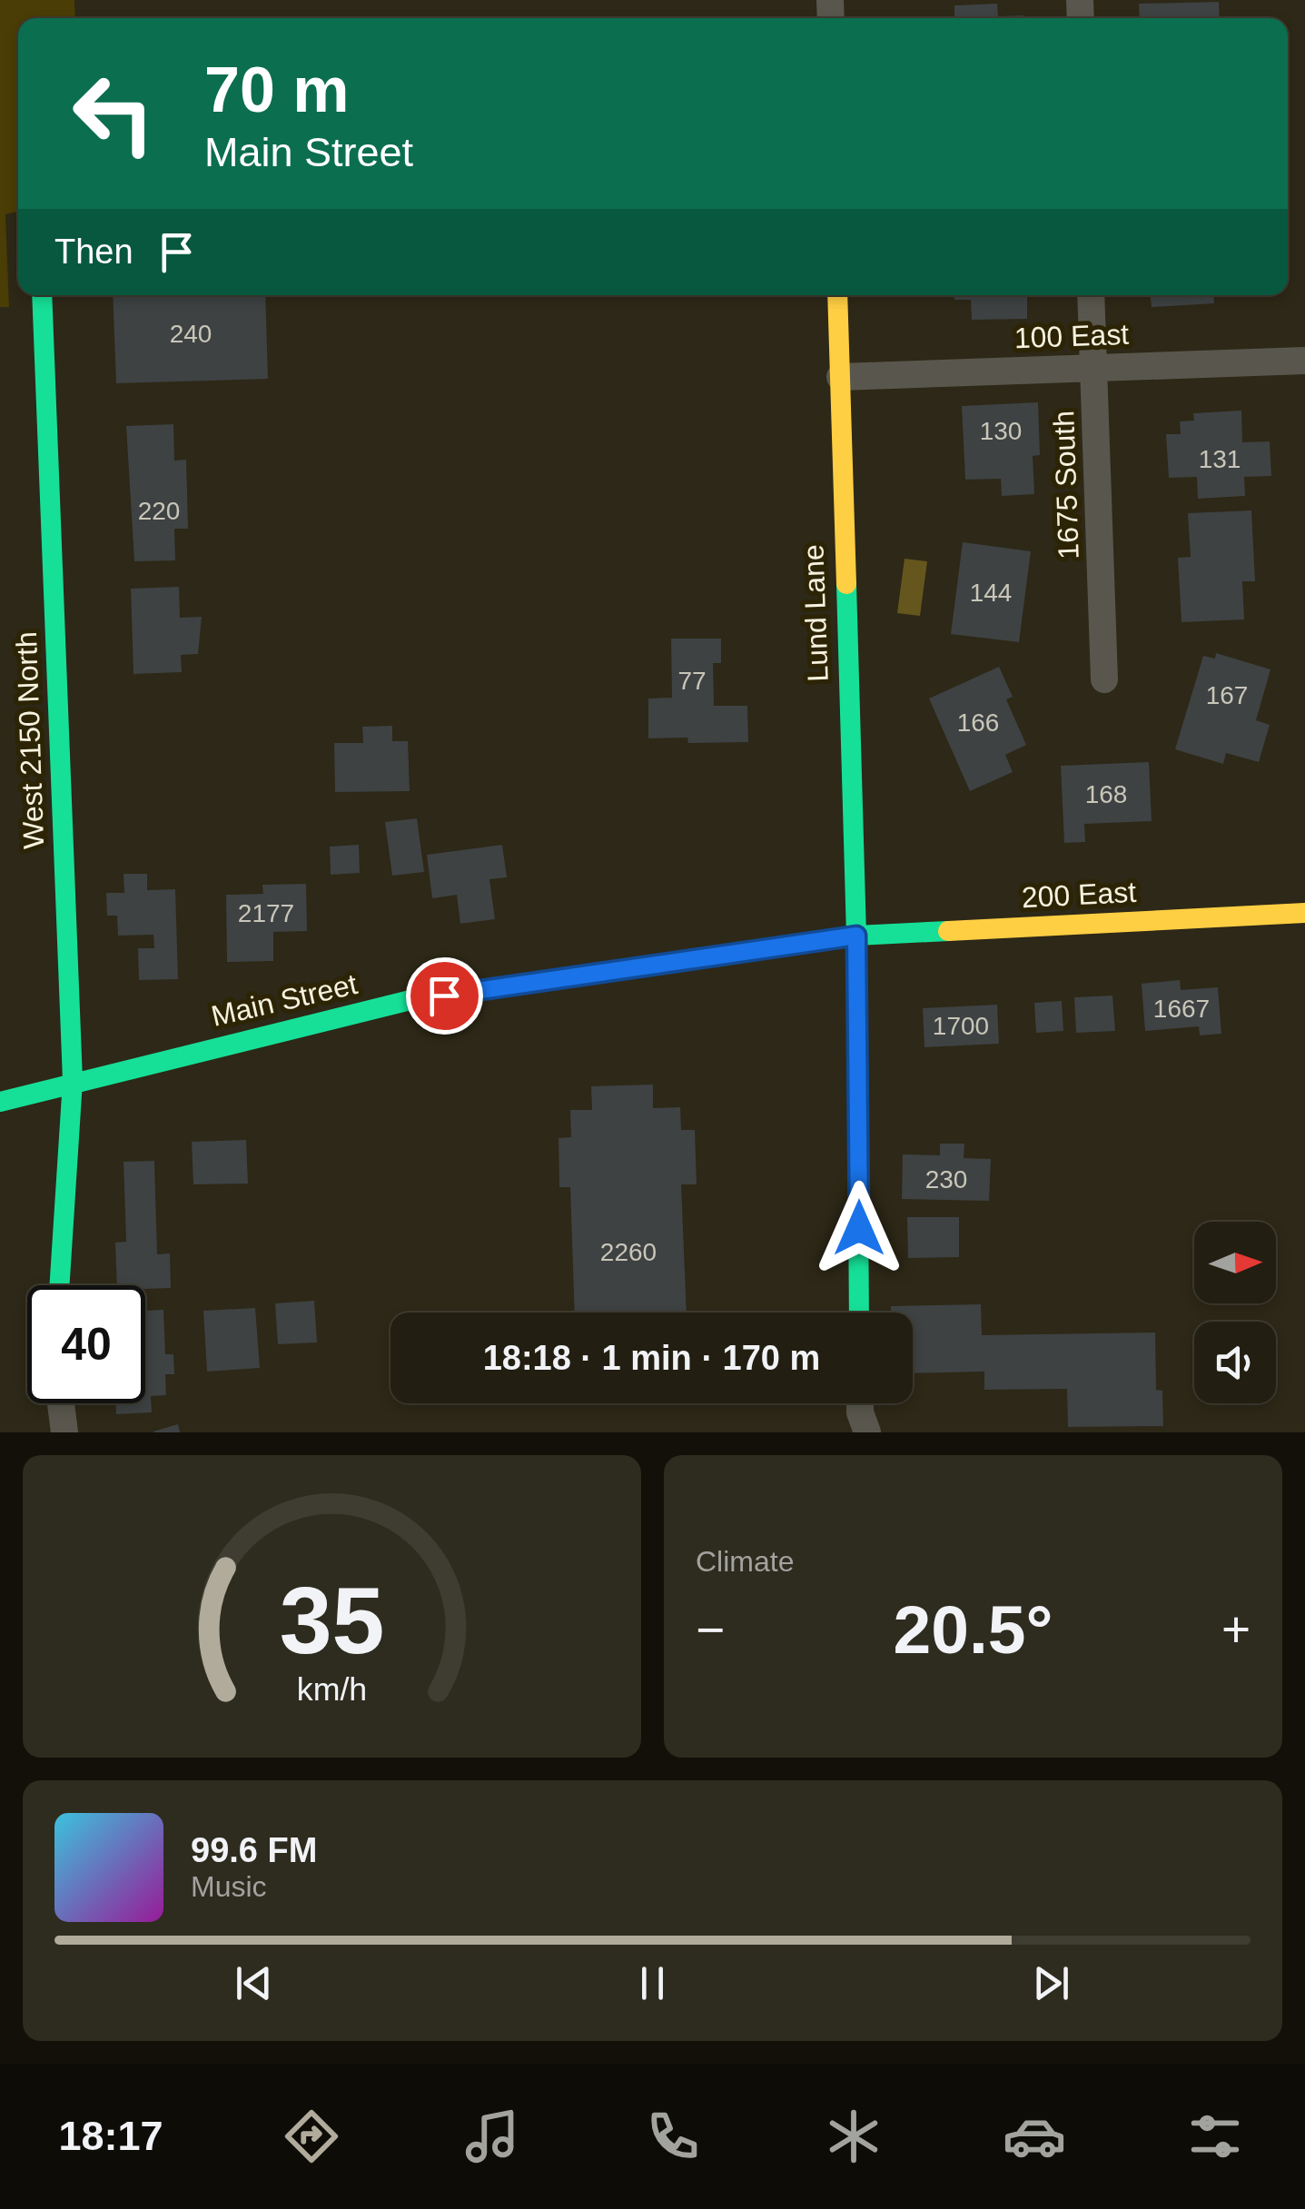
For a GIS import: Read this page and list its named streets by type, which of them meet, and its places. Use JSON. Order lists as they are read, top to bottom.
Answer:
{
  "streets": {
    "street": [
      "100 East",
      "1675 South",
      "Lund Lane",
      "West 2150 North",
      "200 East",
      "Main Street"
    ]
  },
  "crossings": [
    ["100 East", "1675 South"],
    ["100 East", "Lund Lane"],
    ["Lund Lane", "200 East"],
    ["Lund Lane", "Main Street"],
    ["West 2150 North", "Main Street"],
    ["200 East", "Main Street"]
  ],
  "house_numbers": [
    "240",
    "130",
    "131",
    "220",
    "144",
    "77",
    "167",
    "166",
    "168",
    "2177",
    "1667",
    "1700",
    "230",
    "2260"
  ],
  "north": "right",
  "page": {
    "turn": ["70 m", "Main Street"],
    "then": "Then",
    "limit": "40",
    "trip": "18:18 · 1 min · 170 m",
    "tile": "Climate",
    "heat": ["−", "20.5°", "+"],
    "song": ["99.6 FM", "Music"],
    "tabs": "18:17",
    "gauge": ["35", "km/h"]
  }
}
